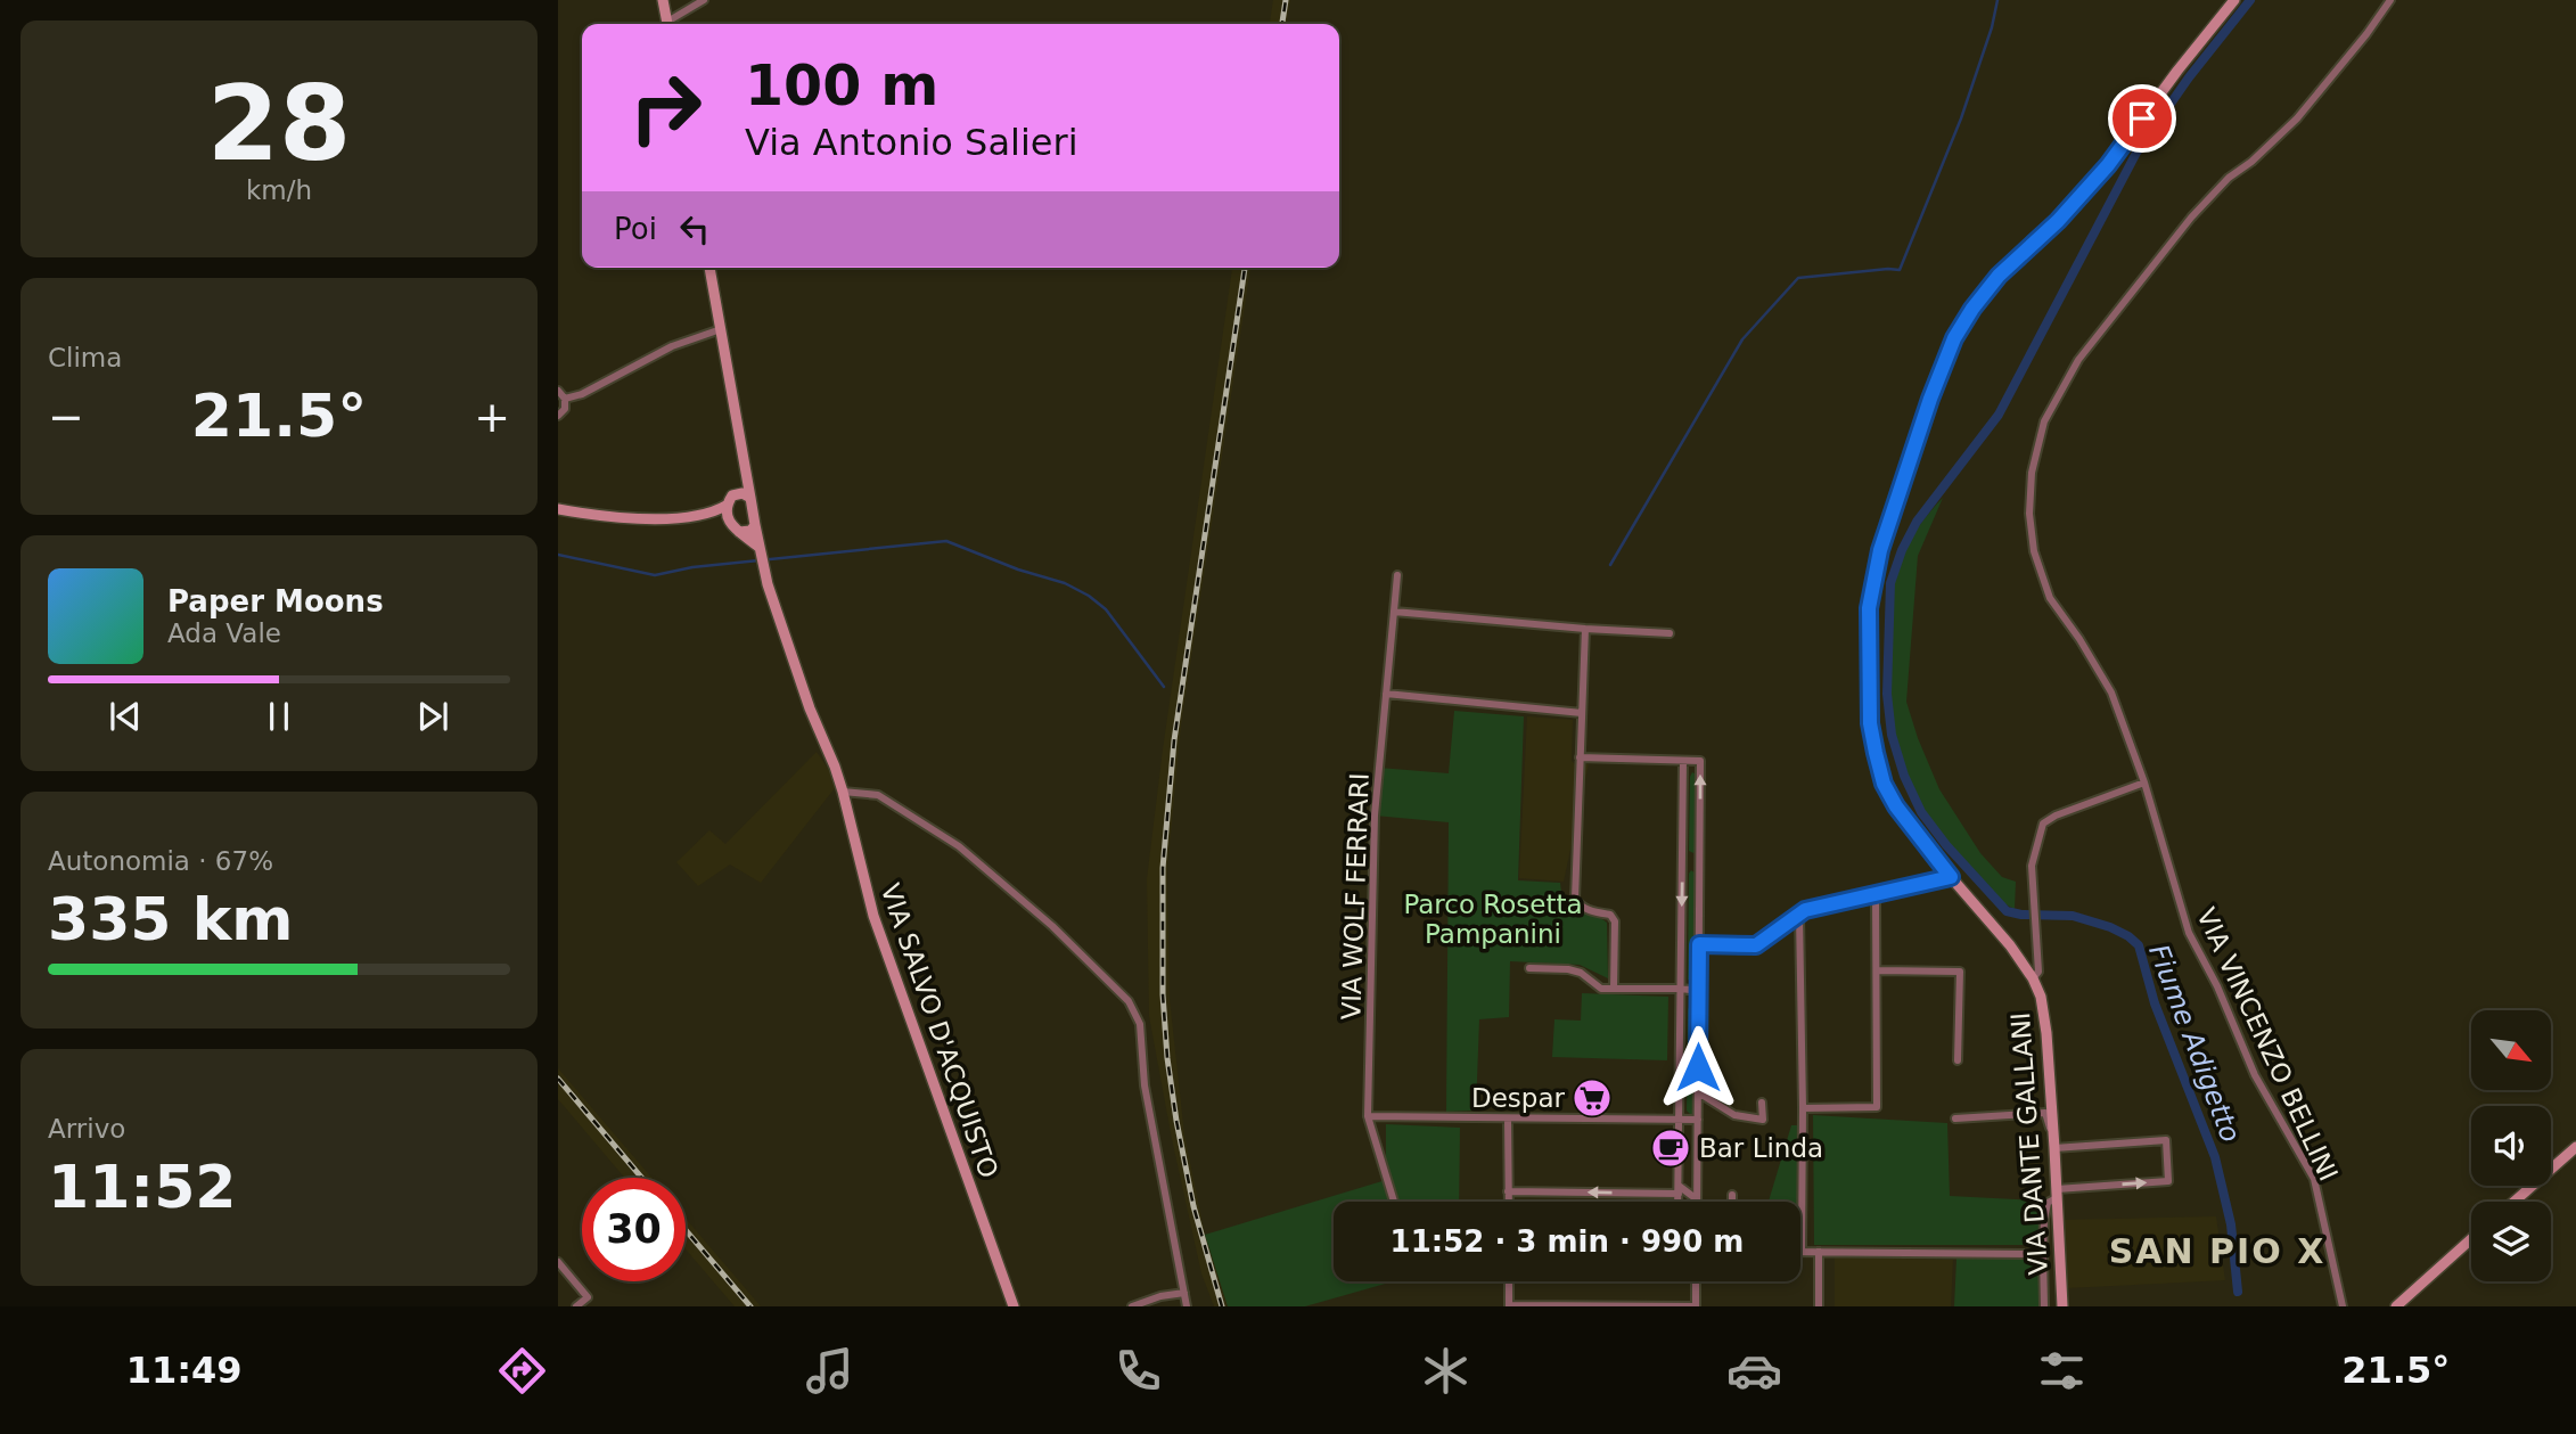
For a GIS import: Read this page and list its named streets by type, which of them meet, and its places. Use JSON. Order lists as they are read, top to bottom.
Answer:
{
  "streets": {
    "main road": ["VIA SALVO D'ACQUISTO", "VIA DANTE GALLANI"],
    "street": ["VIA WOLF FERRARI", "VIA VINCENZO BELLINI"]
  },
  "districts": ["SAN PIO X"],
  "water": ["Fiume Adigetto"],
  "parks": ["Parco Rosetta Pampanini"],
  "places": {
    "supermarket": ["Despar"],
    "cafe": ["Bar Linda"]
  },
  "north": "bottom right",
  "page": {
    "tile": [
      ["28", "km/h"],
      "Clima",
      ["Autonomia · 67%", "335 km"],
      ["Arrivo", "11:52"]
    ],
    "turn": ["100 m", "Via Antonio Salieri"],
    "then": "Poi",
    "heat": ["−", "21.5°", "+"],
    "song": ["Paper Moons", "Ada Vale"],
    "limit": "30",
    "trip": "11:52 · 3 min · 990 m",
    "tabs": ["11:49", "21.5°"]
  }
}
